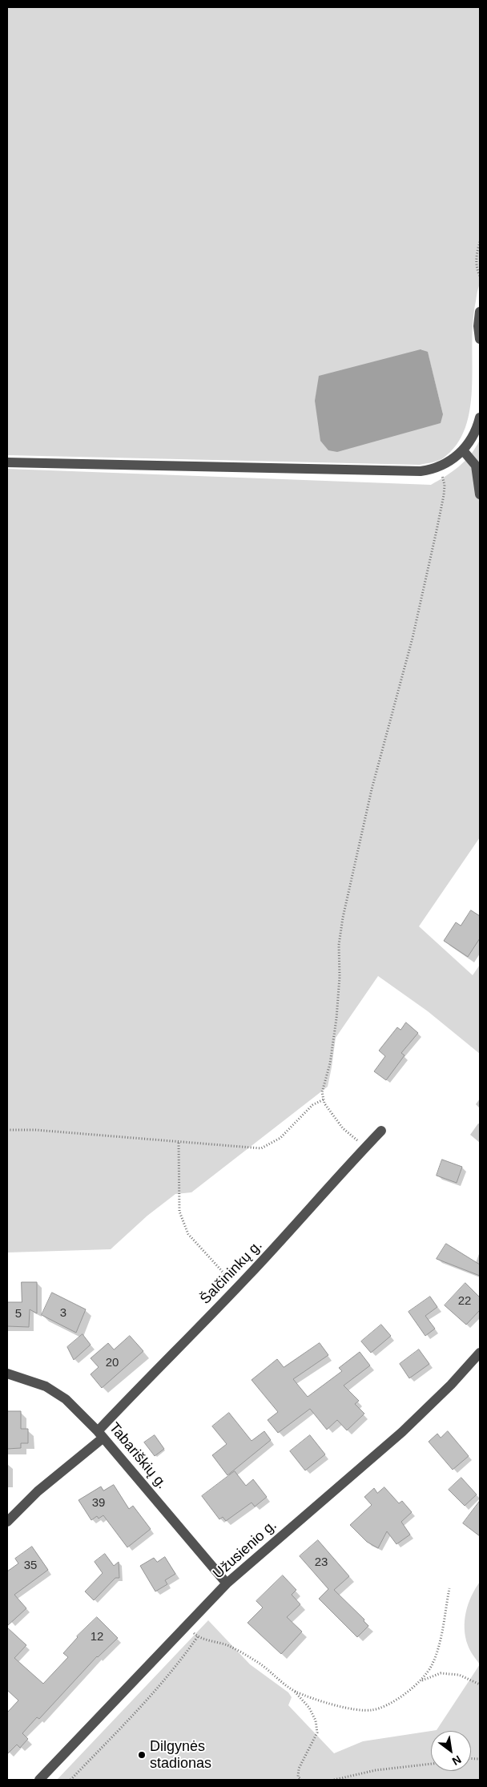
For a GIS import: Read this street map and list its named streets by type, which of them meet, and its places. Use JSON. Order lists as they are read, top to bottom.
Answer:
{
  "streets": {
    "street": ["Šalčininkų g.", "Tabariškių g.", "Užusienio g."]
  },
  "crossings": [
    ["Šalčininkų g.", "Tabariškių g."],
    ["Tabariškių g.", "Užusienio g."]
  ],
  "places": ["Dilgynės stadionas"],
  "house_numbers": [
    "22",
    "3",
    "5",
    "20",
    "39",
    "23",
    "35",
    "12"
  ],
  "north": "bottom right"
}
